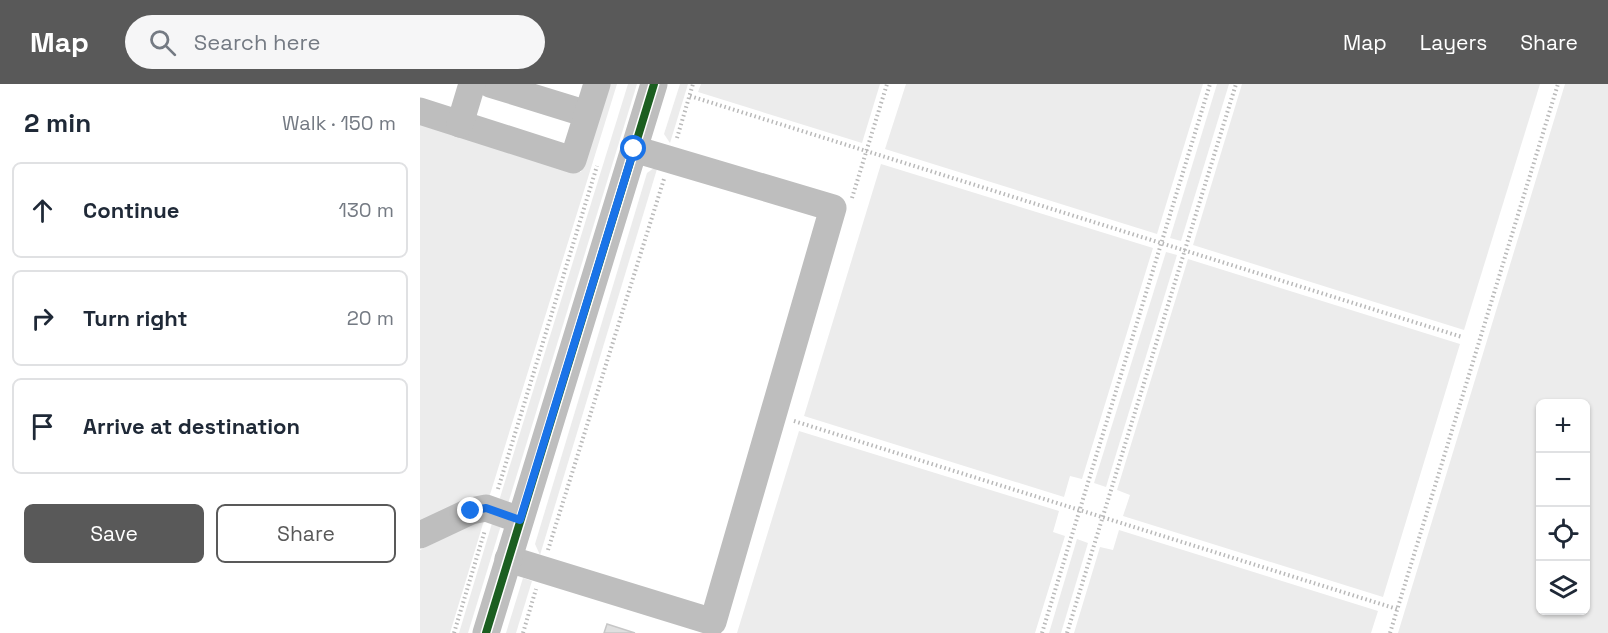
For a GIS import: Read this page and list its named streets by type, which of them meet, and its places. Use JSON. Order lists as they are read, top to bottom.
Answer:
{
  "page": {
    "header": "Map",
    "search": "Search here",
    "nav": ["Map", "Layers", "Share"],
    "heading": ["2 min", "Walk · 150 m"],
    "list": [
      ["Continue", "130 m"],
      ["Turn right", "20 m"],
      "Arrive at destination"
    ],
    "map_buttons": ["+", "−"],
    "buttons": ["Save", "Share"]
  }
}
